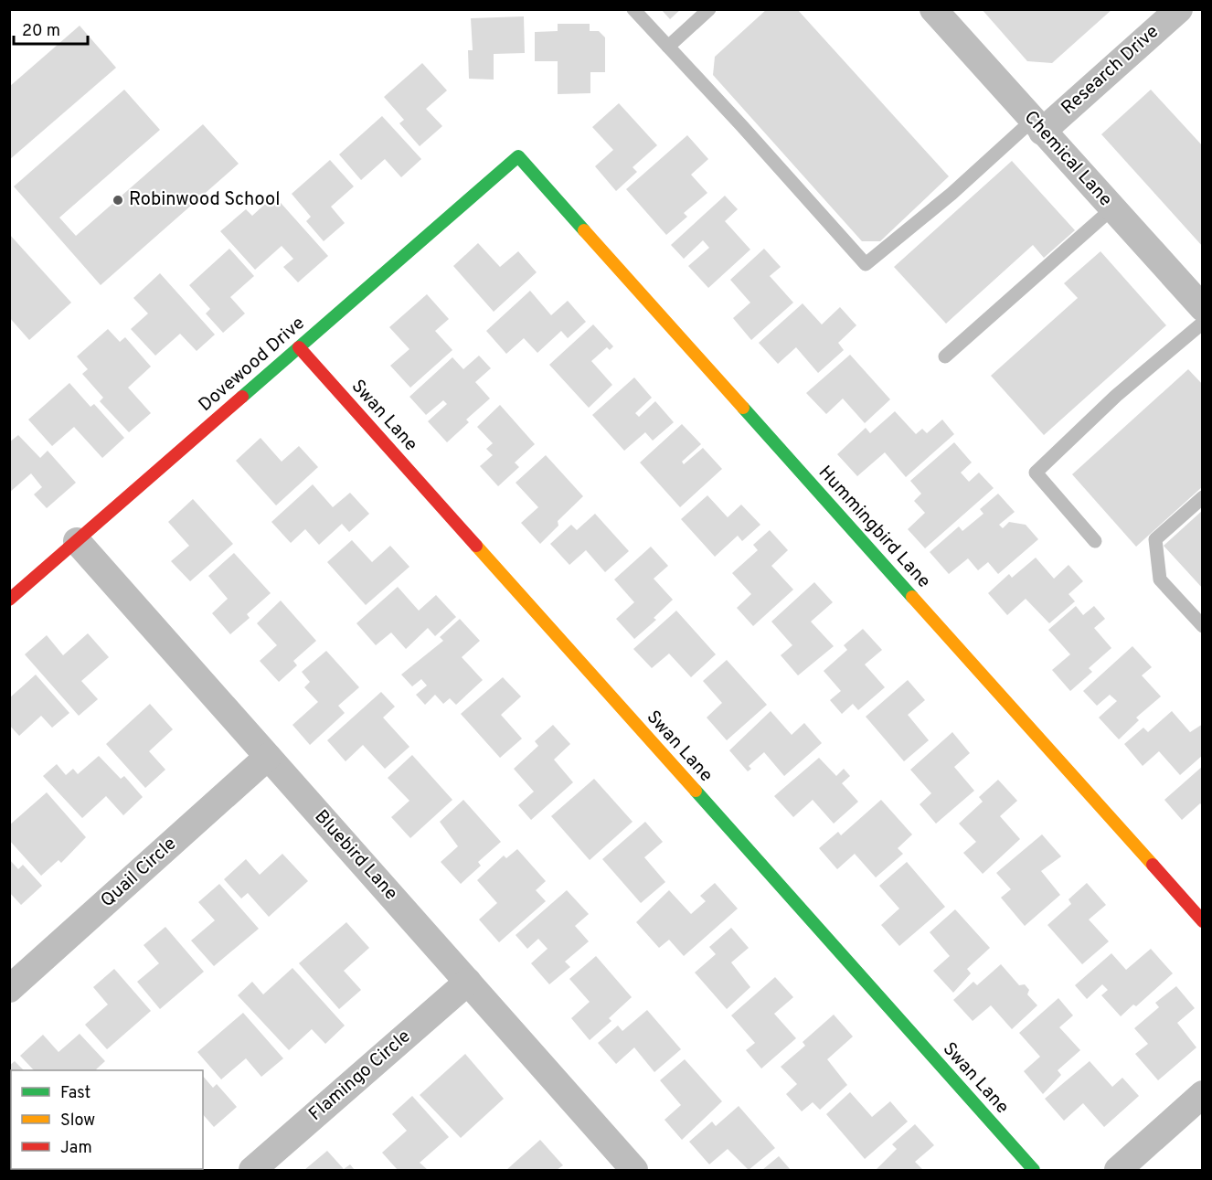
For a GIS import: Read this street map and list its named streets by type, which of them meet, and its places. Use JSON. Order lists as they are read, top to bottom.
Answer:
{
  "streets": {
    "street": [
      "Research Drive",
      "Chemical Lane",
      "Dovewood Drive",
      "Swan Lane",
      "Hummingbird Lane",
      "Bluebird Lane",
      "Quail Circle",
      "Flamingo Circle"
    ]
  },
  "crossings": [
    ["Research Drive", "Chemical Lane"],
    ["Dovewood Drive", "Swan Lane"],
    ["Dovewood Drive", "Hummingbird Lane"],
    ["Dovewood Drive", "Bluebird Lane"],
    ["Bluebird Lane", "Quail Circle"],
    ["Bluebird Lane", "Flamingo Circle"]
  ],
  "places": ["Robinwood School"],
  "legend": ["Fast", "Slow", "Jam"],
  "scale_bar": "20 m"
}
